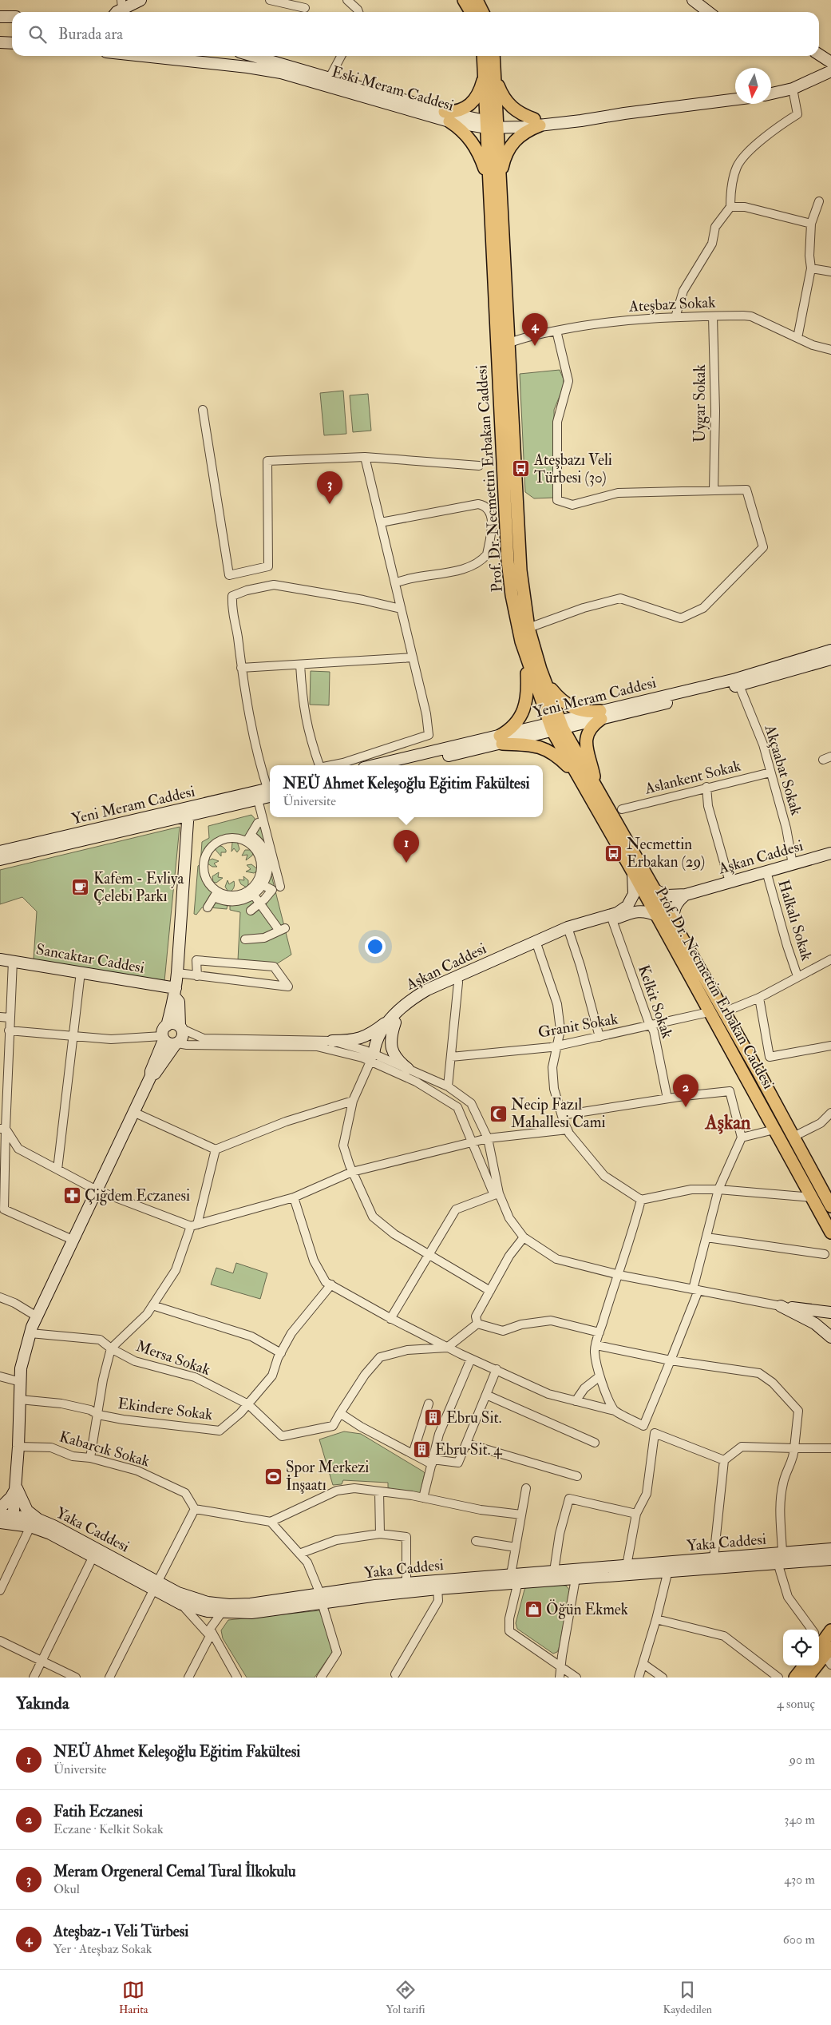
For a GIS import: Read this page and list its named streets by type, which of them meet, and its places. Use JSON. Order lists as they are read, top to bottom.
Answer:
{
  "streets": {
    "main road": ["Prof. Dr. Necmettin Erbakan Caddesi"],
    "street": [
      "Eski Meram Caddesi",
      "Ateşbaz Sokak",
      "Uygar Sokak",
      "Yeni Meram Caddesi",
      "Akçaabat Sokak",
      "Aslankent Sokak",
      "Aşkan Caddesi",
      "Halkalı Sokak",
      "Sancaktar Caddesi",
      "Kelkit Sokak",
      "Granit Sokak",
      "Mersa Sokak",
      "Ekindere Sokak",
      "Kabarcık Sokak",
      "Yaka Caddesi"
    ]
  },
  "crossings": [
    ["Eski Meram Caddesi", "Prof. Dr. Necmettin Erbakan Caddesi"],
    ["Ateşbaz Sokak", "Uygar Sokak"],
    ["Ateşbaz Sokak", "Prof. Dr. Necmettin Erbakan Caddesi"],
    ["Prof. Dr. Necmettin Erbakan Caddesi", "Yeni Meram Caddesi"],
    ["Prof. Dr. Necmettin Erbakan Caddesi", "Aşkan Caddesi"],
    ["Prof. Dr. Necmettin Erbakan Caddesi", "Granit Sokak"],
    ["Yeni Meram Caddesi", "Akçaabat Sokak"],
    ["Akçaabat Sokak", "Aslankent Sokak"],
    ["Akçaabat Sokak", "Aşkan Caddesi"],
    ["Aşkan Caddesi", "Halkalı Sokak"],
    ["Aşkan Caddesi", "Kelkit Sokak"],
    ["Kelkit Sokak", "Granit Sokak"],
    ["Mersa Sokak", "Ekindere Sokak"]
  ],
  "districts": ["Aşkan"],
  "places": {
    "bus stop": ["Ateşbazı Veli Türbesi (30)", "Necmettin Erbakan (29)"],
    "cafe": ["Kafem - Evliya Çelebi Parkı"],
    "mosque": ["Necip Fazıl Mahallesi Cami"],
    "pharmacy": ["Çiğdem Eczanesi"],
    "building": ["Ebru Sit.", "Ebru Sit. 4"],
    "sports": ["Spor Merkezi İnşaatı"],
    "shop": ["Öğün Ekmek"]
  },
  "north": "bottom",
  "page": {
    "search": "Burada ara",
    "pins": [
      "4",
      "3",
      "1",
      "2"
    ],
    "popup": ["NEÜ Ahmet Keleşoğlu Eğitim Fakültesi", "Üniversite"],
    "heading": ["Yakında", "4 sonuç"],
    "list": [
      {
        "mark": "1",
        "name": "NEÜ Ahmet Keleşoğlu Eğitim Fakültesi",
        "note": "Üniversite",
        "value": "90 m"
      },
      {
        "mark": "2",
        "name": "Fatih Eczanesi",
        "note": "Eczane · Kelkit Sokak",
        "value": "340 m"
      },
      {
        "mark": "3",
        "name": "Meram Orgeneral Cemal Tural İlkokulu",
        "note": "Okul",
        "value": "430 m"
      },
      {
        "mark": "4",
        "name": "Ateşbaz-ı Veli Türbesi",
        "note": "Yer · Ateşbaz Sokak",
        "value": "600 m"
      }
    ],
    "nav": ["Harita", "Yol tarifi", "Kaydedilen"]
  }
}
